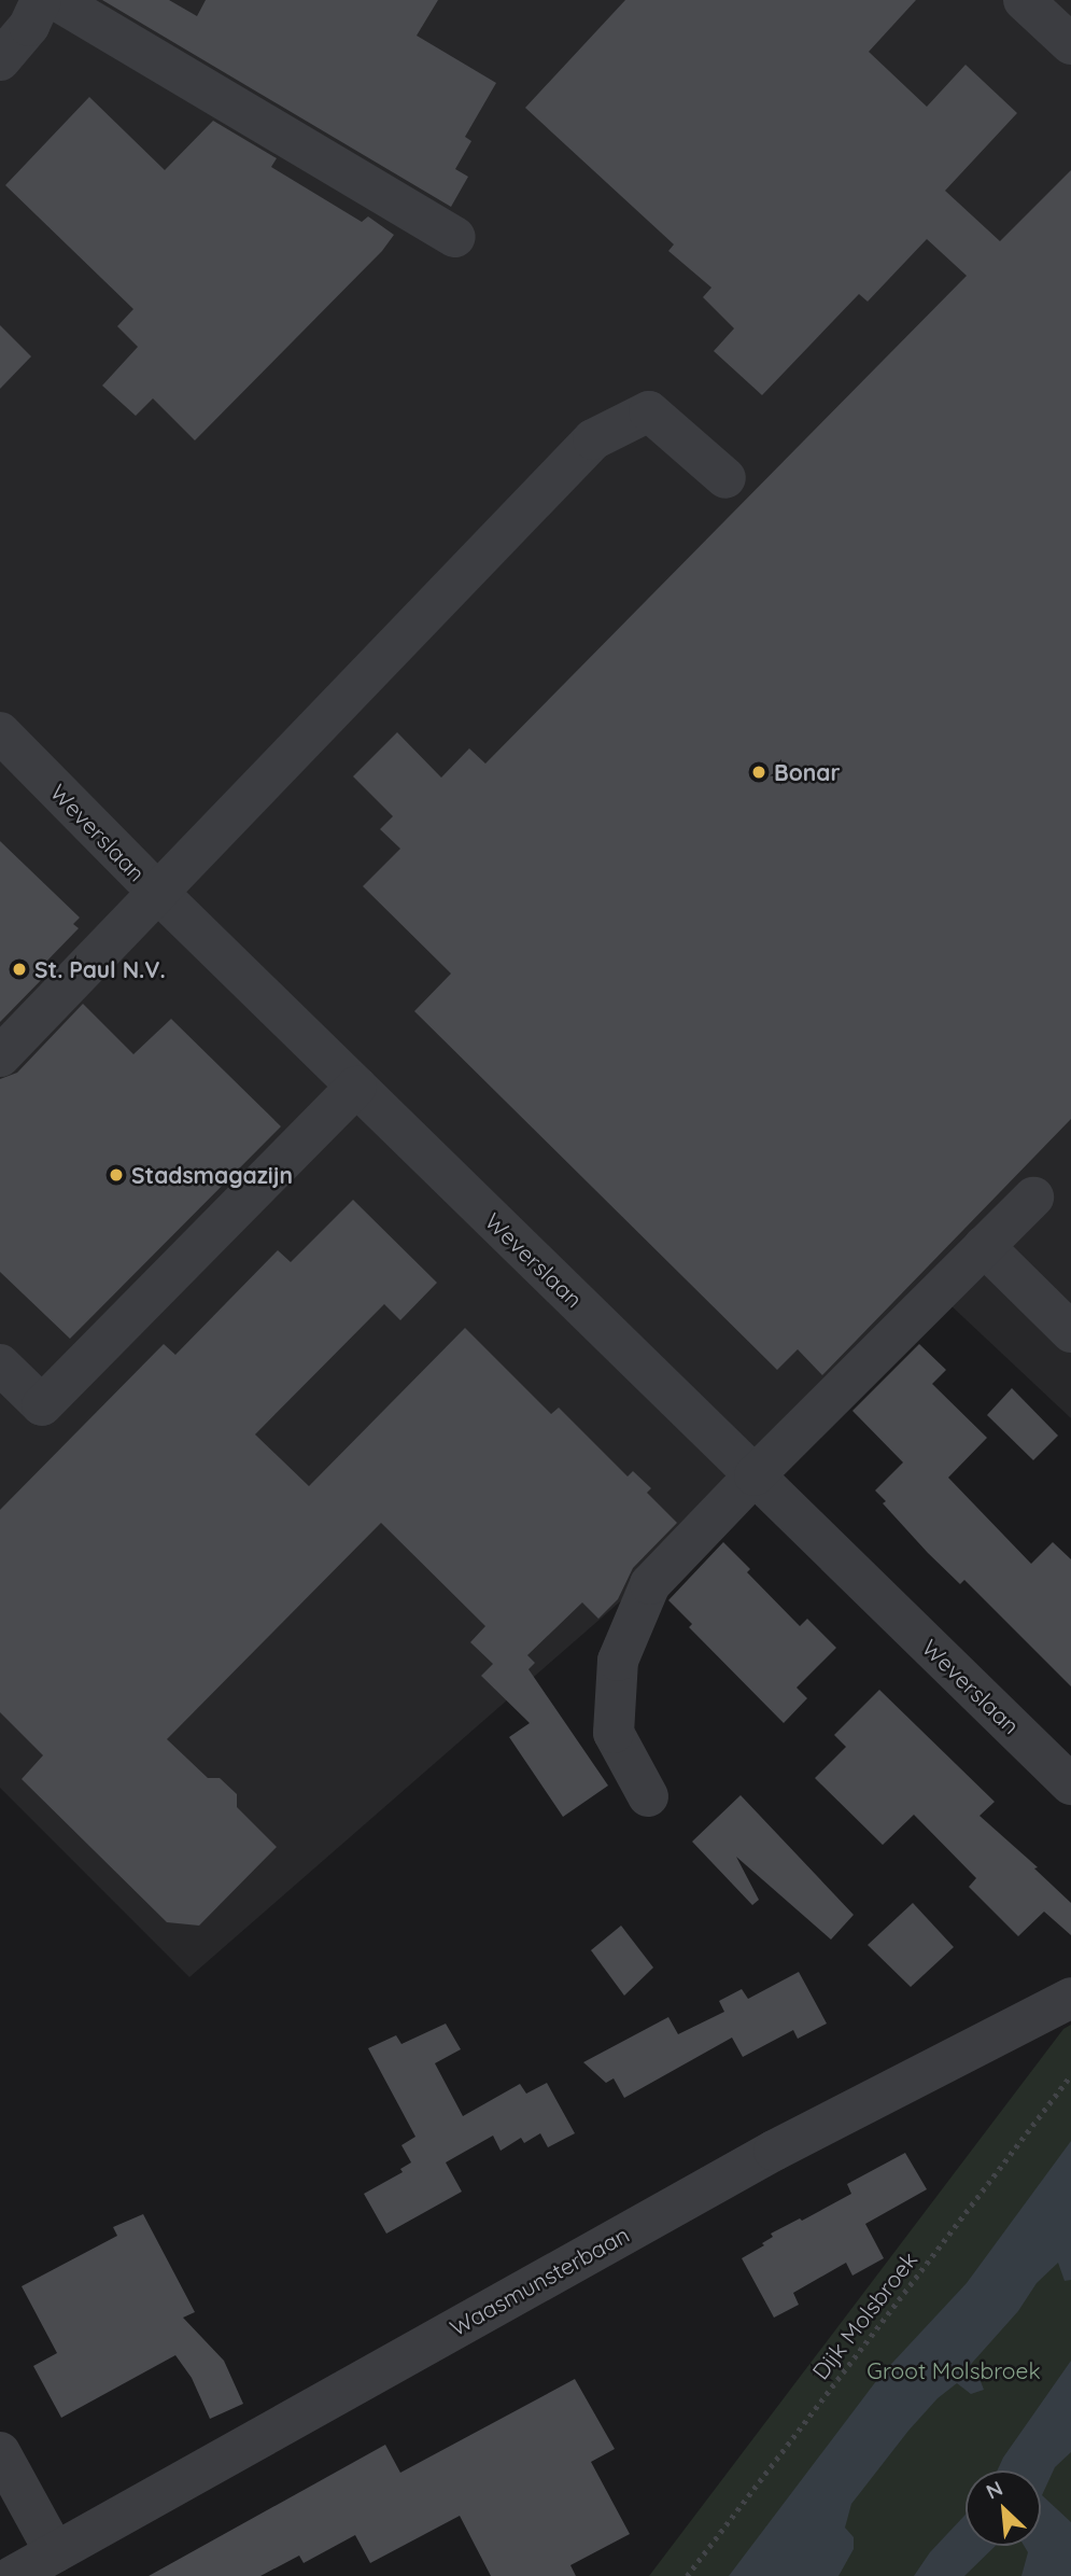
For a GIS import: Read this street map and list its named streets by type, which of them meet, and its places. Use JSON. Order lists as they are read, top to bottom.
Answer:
{
  "streets": {
    "street": ["Weverslaan", "Waasmunsterbaan"],
    "path": ["Dijk Molsbroek"]
  },
  "parks": ["Groot Molsbroek"],
  "places": ["Bonar", "St. Paul N.V.", "Stadsmagazijn"],
  "north": "top left"
}
